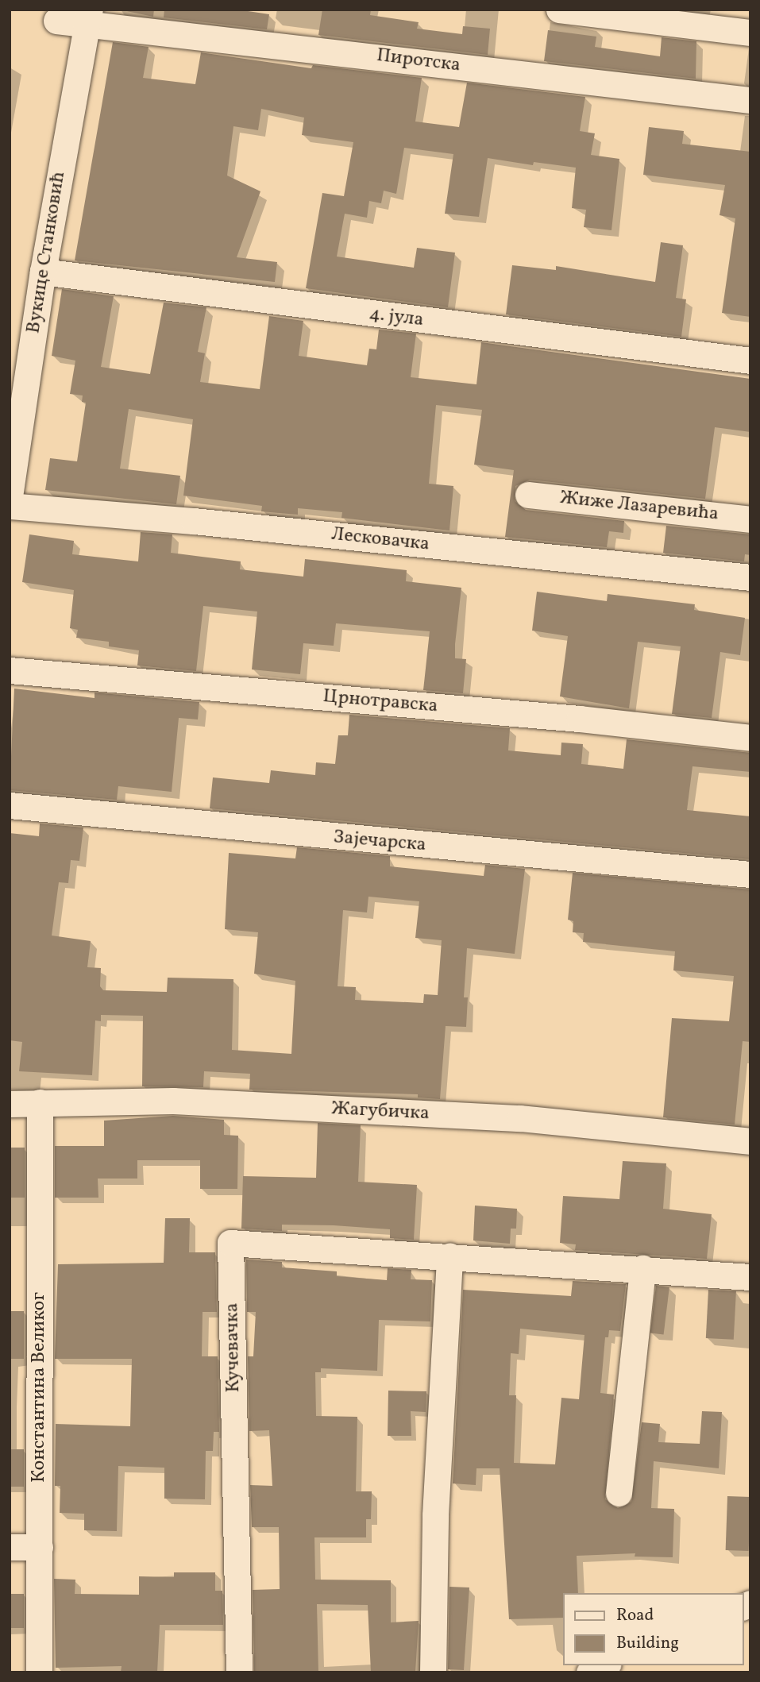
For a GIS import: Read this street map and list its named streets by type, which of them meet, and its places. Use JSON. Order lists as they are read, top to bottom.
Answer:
{
  "streets": {
    "street": [
      "Пиротска",
      "Вукице Станковић",
      "4. јула",
      "Жиже Лазаревића",
      "Лесковачка",
      "Црнотравска",
      "Зајечарска",
      "Жагубичка",
      "Кучевачка",
      "Константина Великог"
    ]
  },
  "crossings": [
    ["Пиротска", "Вукице Станковић"],
    ["Вукице Станковић", "4. јула"],
    ["Жагубичка", "Константина Великог"]
  ],
  "legend": ["Road", "Building"]
}
